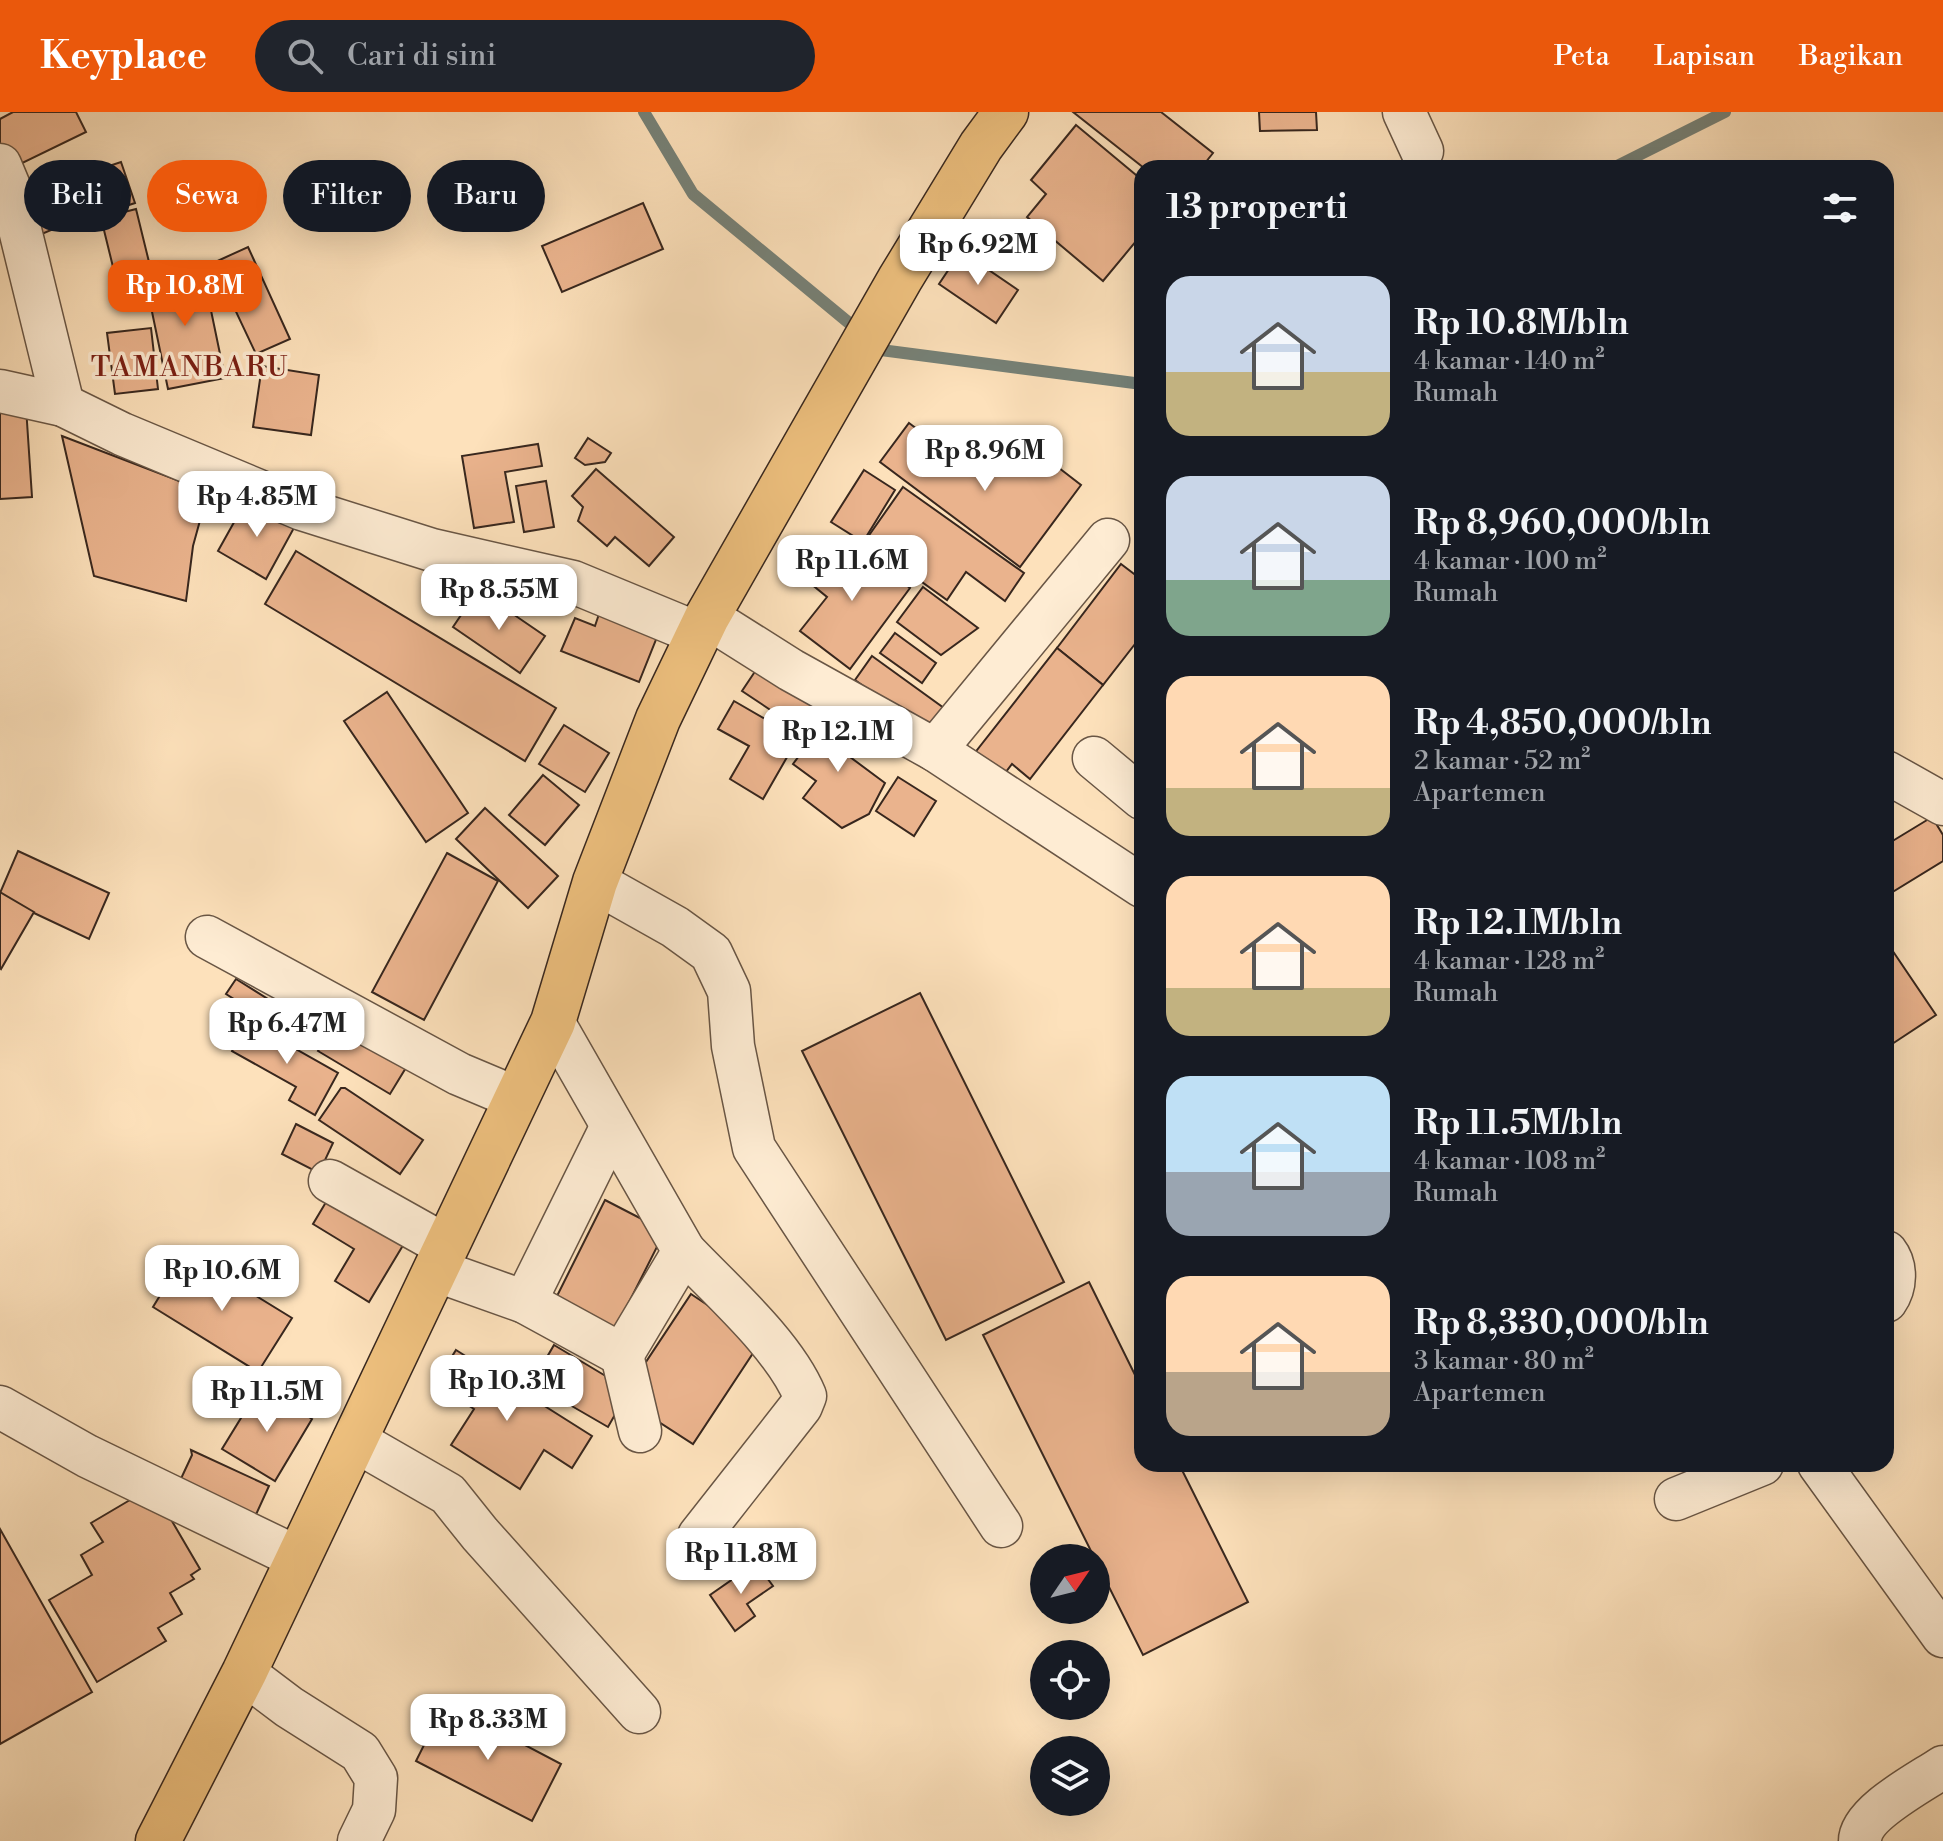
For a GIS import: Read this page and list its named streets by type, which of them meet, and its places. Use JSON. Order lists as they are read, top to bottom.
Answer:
{
  "districts": ["TAMANBARU"],
  "north": "top right",
  "page": {
    "header": "Keyplace",
    "search": "Cari di sini",
    "nav": ["Peta", "Lapisan", "Bagikan"],
    "chip": [
      "Beli",
      "Sewa",
      "Filter",
      "Baru"
    ],
    "heading": "13 properti",
    "price": [
      "Rp 6.92M",
      "Rp 10.8M",
      "Rp 8.96M",
      "Rp 4.85M",
      "Rp 11.6M",
      "Rp 8.55M",
      "Rp 12.1M",
      "Rp 6.47M",
      "Rp 10.6M",
      "Rp 10.3M",
      "Rp 11.5M",
      "Rp 11.8M",
      "Rp 8.33M"
    ],
    "list": [
      {
        "name": "Rp 10.8M/bln",
        "note": "4 kamar · 140 m² · Rumah"
      },
      {
        "name": "Rp 8,960,000/bln",
        "note": "4 kamar · 100 m² · Rumah"
      },
      {
        "name": "Rp 4,850,000/bln",
        "note": "2 kamar · 52 m² · Apartemen"
      },
      {
        "name": "Rp 12.1M/bln",
        "note": "4 kamar · 128 m² · Rumah"
      },
      {
        "name": "Rp 11.5M/bln",
        "note": "4 kamar · 108 m² · Rumah"
      },
      {
        "name": "Rp 8,330,000/bln",
        "note": "3 kamar · 80 m² · Apartemen"
      }
    ]
  }
}
